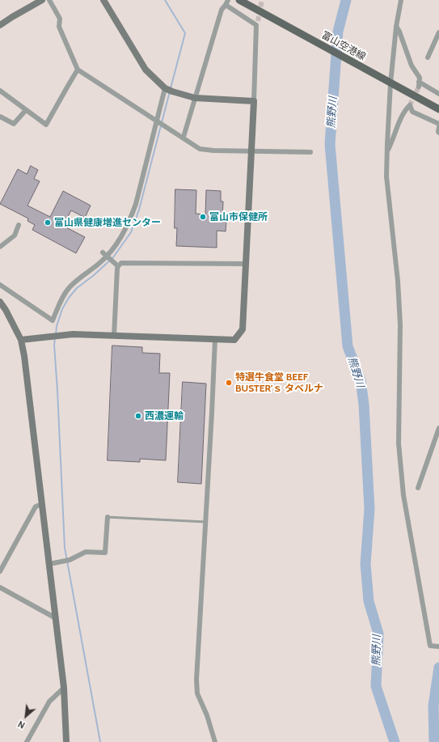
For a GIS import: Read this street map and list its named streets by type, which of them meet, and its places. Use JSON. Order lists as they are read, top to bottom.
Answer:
{
  "streets": {
    "main road": ["富山空港線"]
  },
  "water": ["熊野川"],
  "places": [
    "富山市保健所",
    "富山県健康増進センター",
    "特選牛食堂 BEEF BUSTER'ｓ タベルナ",
    "西濃運輸"
  ],
  "north": "bottom left"
}
